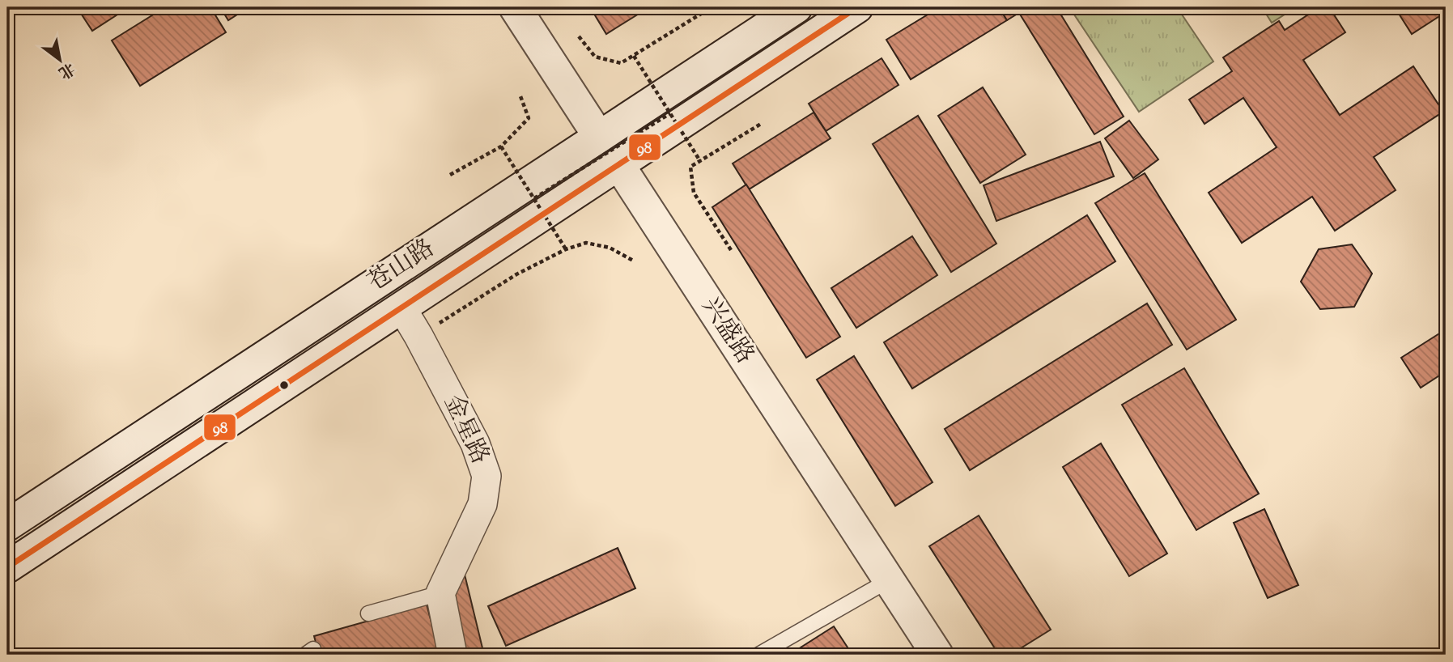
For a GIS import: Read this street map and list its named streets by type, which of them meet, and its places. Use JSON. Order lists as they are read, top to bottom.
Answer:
{
  "streets": {
    "main road": ["苍山路", "兴盛路"],
    "street": ["金星路"]
  },
  "crossings": [
    ["苍山路", "兴盛路"],
    ["苍山路", "金星路"]
  ],
  "lines": ["transit line 98"],
  "north": "bottom right"
}
